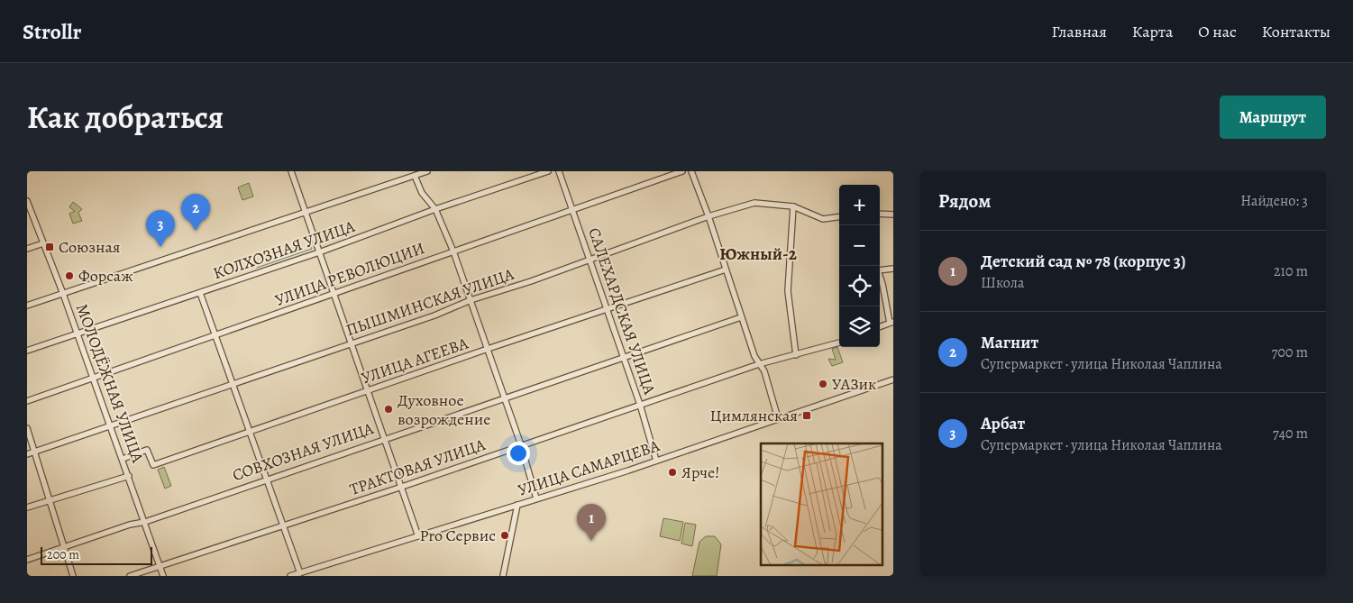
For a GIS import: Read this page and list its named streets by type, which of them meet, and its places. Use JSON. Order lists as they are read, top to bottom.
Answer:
{
  "streets": {
    "street": [
      "КОЛХОЗНАЯ УЛИЦА",
      "УЛИЦА РЕВОЛЮЦИИ",
      "ПЫШМИНСКАЯ УЛИЦА",
      "САЛЕХАРДСКАЯ УЛИЦА",
      "УЛИЦА АГЕЕВА",
      "МОЛОДЁЖНАЯ УЛИЦА",
      "СОВХОЗНАЯ УЛИЦА",
      "ТРАКТОВАЯ УЛИЦА",
      "УЛИЦА САМАРЦЕВА"
    ]
  },
  "crossings": [
    ["КОЛХОЗНАЯ УЛИЦА", "МОЛОДЁЖНАЯ УЛИЦА"],
    ["УЛИЦА РЕВОЛЮЦИИ", "САЛЕХАРДСКАЯ УЛИЦА"],
    ["УЛИЦА РЕВОЛЮЦИИ", "МОЛОДЁЖНАЯ УЛИЦА"],
    ["ПЫШМИНСКАЯ УЛИЦА", "САЛЕХАРДСКАЯ УЛИЦА"],
    ["ПЫШМИНСКАЯ УЛИЦА", "МОЛОДЁЖНАЯ УЛИЦА"],
    ["САЛЕХАРДСКАЯ УЛИЦА", "УЛИЦА АГЕЕВА"],
    ["САЛЕХАРДСКАЯ УЛИЦА", "СОВХОЗНАЯ УЛИЦА"],
    ["САЛЕХАРДСКАЯ УЛИЦА", "ТРАКТОВАЯ УЛИЦА"],
    ["САЛЕХАРДСКАЯ УЛИЦА", "УЛИЦА САМАРЦЕВА"],
    ["УЛИЦА АГЕЕВА", "МОЛОДЁЖНАЯ УЛИЦА"],
    ["МОЛОДЁЖНАЯ УЛИЦА", "СОВХОЗНАЯ УЛИЦА"],
    ["МОЛОДЁЖНАЯ УЛИЦА", "ТРАКТОВАЯ УЛИЦА"]
  ],
  "districts": ["Южный-2"],
  "places": {
    "transit": ["Союзная", "Цимлянская"],
    "other": [
      "Форсаж",
      "УАЗик",
      "Духовное возрождение",
      "Ярче!",
      "Pro Сервис"
    ]
  },
  "scale_bar": "200 m",
  "page": {
    "header": "Strollr",
    "nav": [
      "Главная",
      "Карта",
      "О нас",
      "Контакты"
    ],
    "title": "Как добраться",
    "buttons": "Маршрут",
    "heading": ["Рядом", "Найдено: 3"],
    "map_buttons": ["+", "−"],
    "pins": ["2", "3", "1"],
    "list": [
      {
        "mark": "1",
        "name": "Детский сад № 78 (корпус 3)",
        "note": "Школа",
        "value": "210 m"
      },
      {
        "mark": "2",
        "name": "Магнит",
        "note": "Супермаркет · улица Николая Чаплина",
        "value": "700 m"
      },
      {
        "mark": "3",
        "name": "Арбат",
        "note": "Супермаркет · улица Николая Чаплина",
        "value": "740 m"
      }
    ],
    "scale": "200 m"
  }
}
